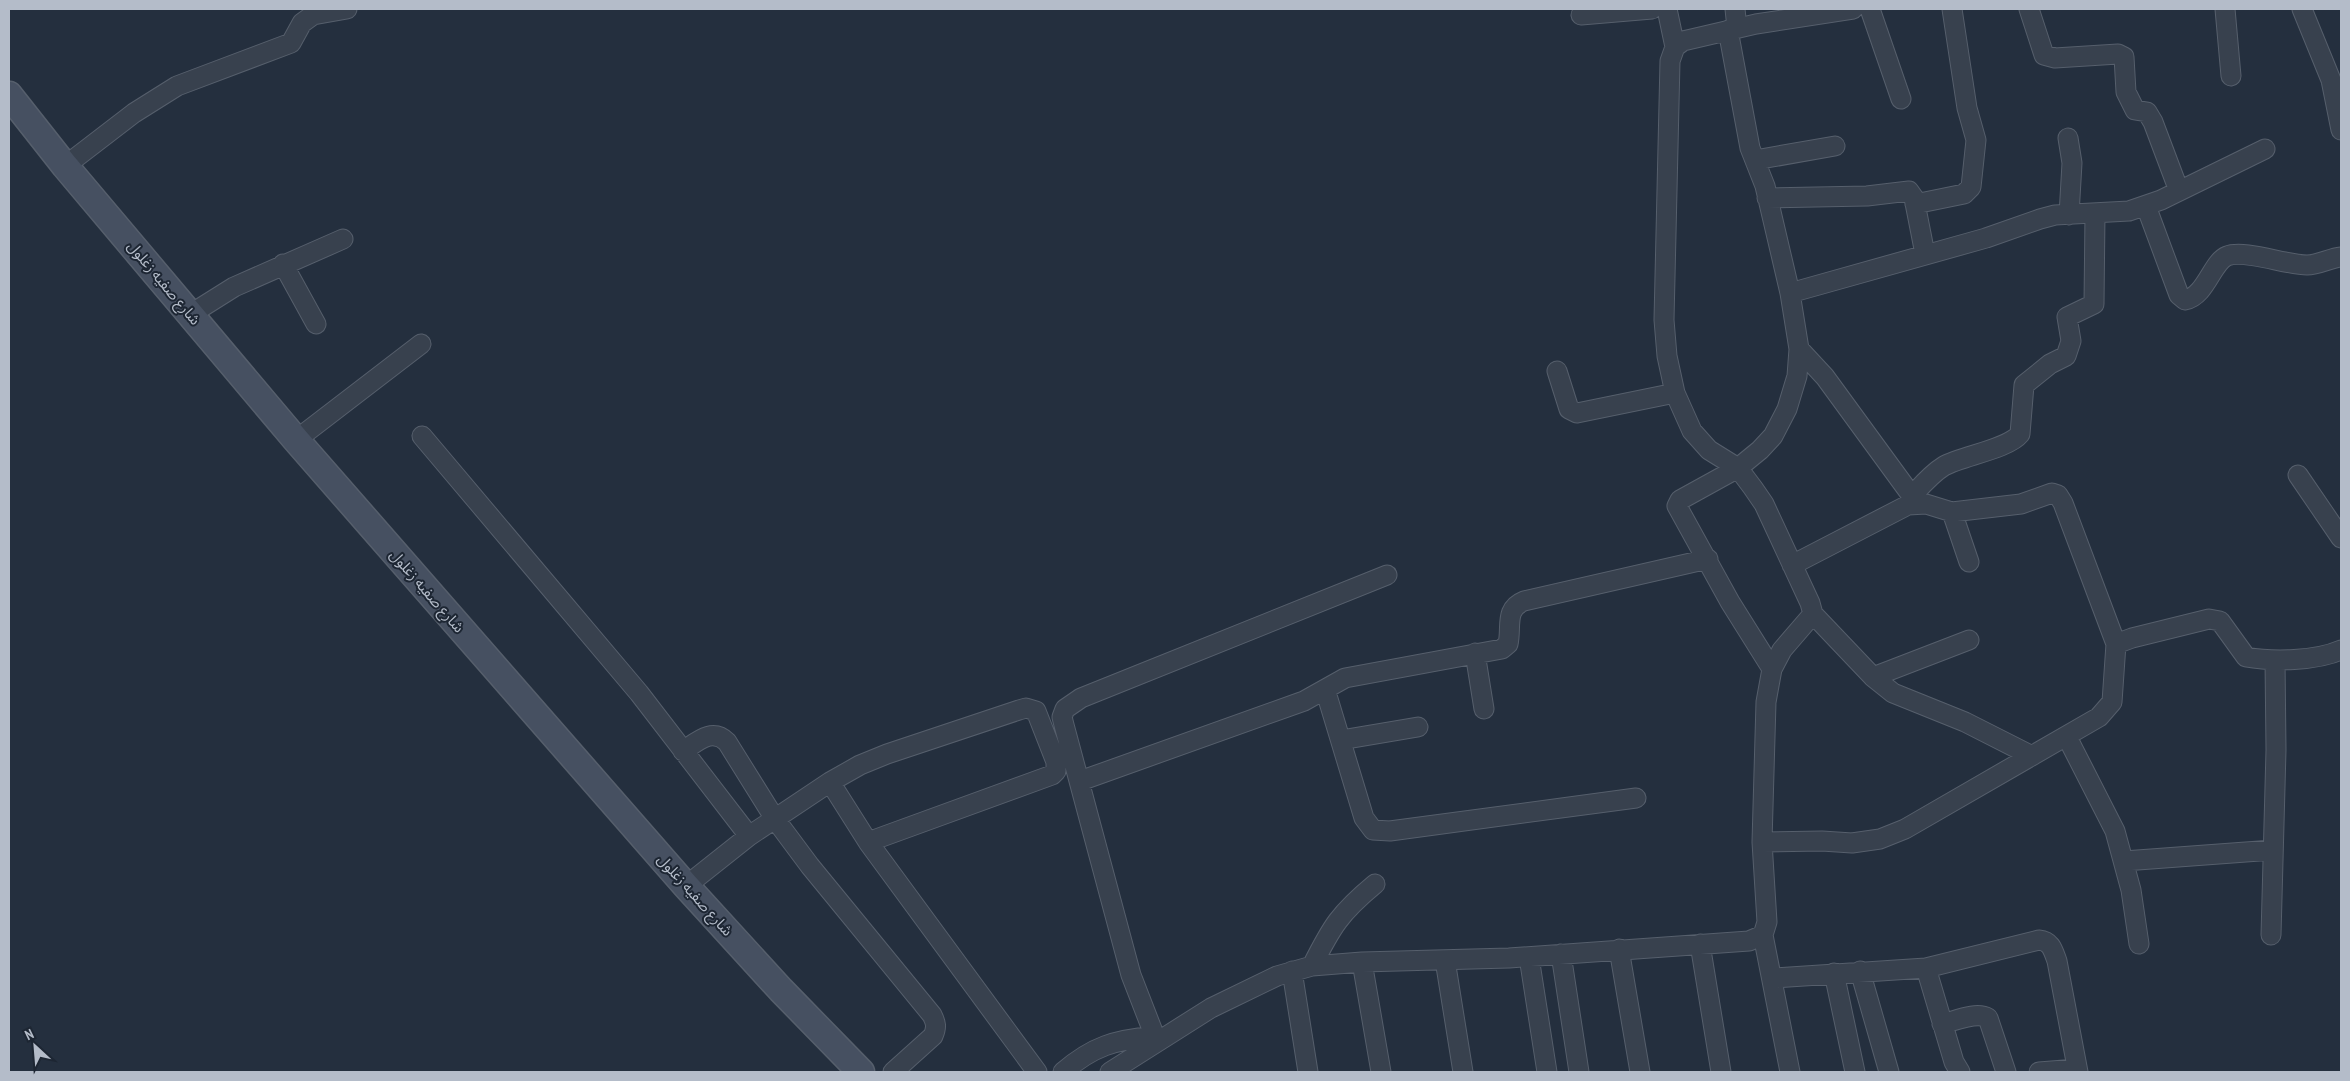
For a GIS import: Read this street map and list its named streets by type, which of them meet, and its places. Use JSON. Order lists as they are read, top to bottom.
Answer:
{
  "streets": {
    "street": ["شارع صفيه زغلول"]
  },
  "north": "top left"
}
